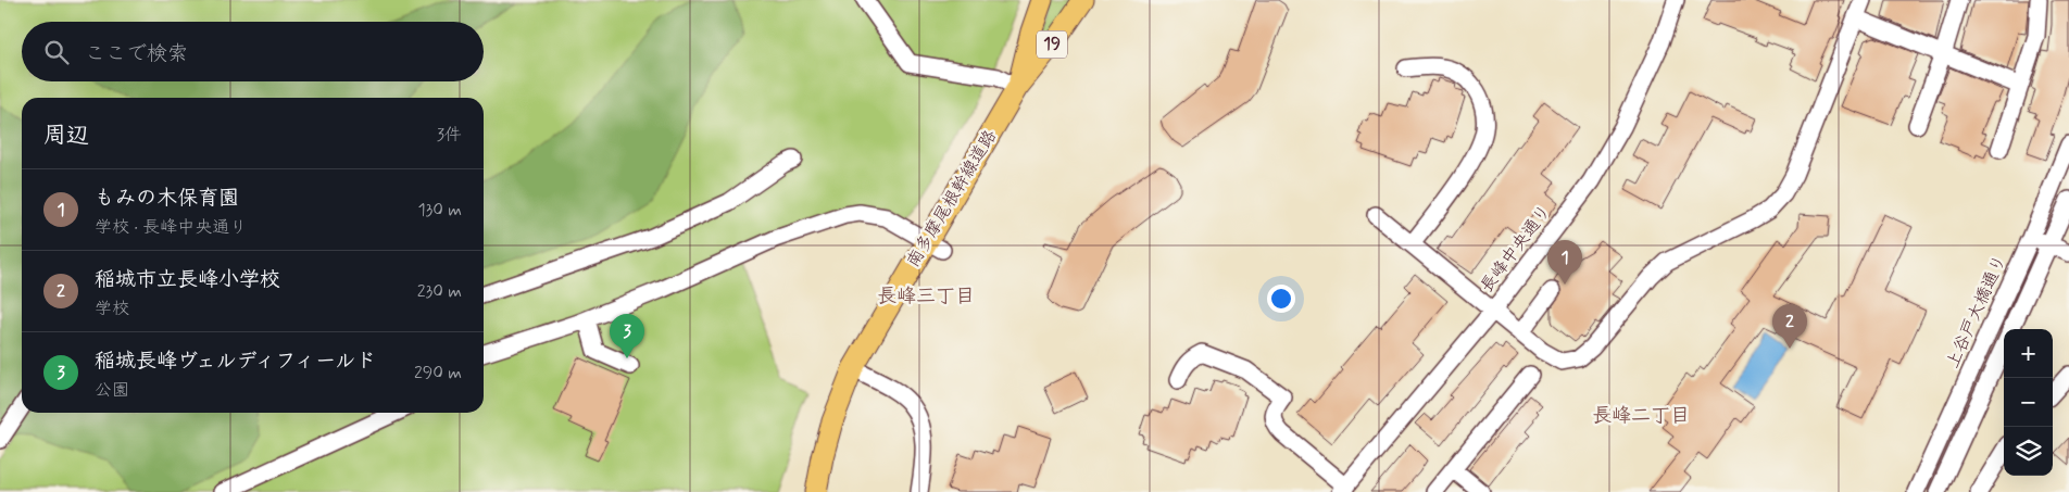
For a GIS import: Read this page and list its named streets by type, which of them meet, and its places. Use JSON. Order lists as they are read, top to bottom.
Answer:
{
  "streets": {
    "main road": ["19", "南多摩尾根幹線道路"],
    "street": ["長峰中央通り", "上谷戸大橋通り"]
  },
  "districts": ["長峰三丁目", "長峰二丁目"],
  "page": {
    "search": "ここで検索",
    "heading": ["周辺", "3件"],
    "list": [
      {
        "mark": "1",
        "name": "もみの木保育園",
        "note": "学校 · 長峰中央通り",
        "value": "130 m"
      },
      {
        "mark": "2",
        "name": "稲城市立長峰小学校",
        "note": "学校",
        "value": "230 m"
      },
      {
        "mark": "3",
        "name": "稲城長峰ヴェルディフィールド",
        "note": "公園",
        "value": "290 m"
      }
    ],
    "pins": ["1", "2", "3"],
    "map_buttons": ["+", "−"]
  }
}
